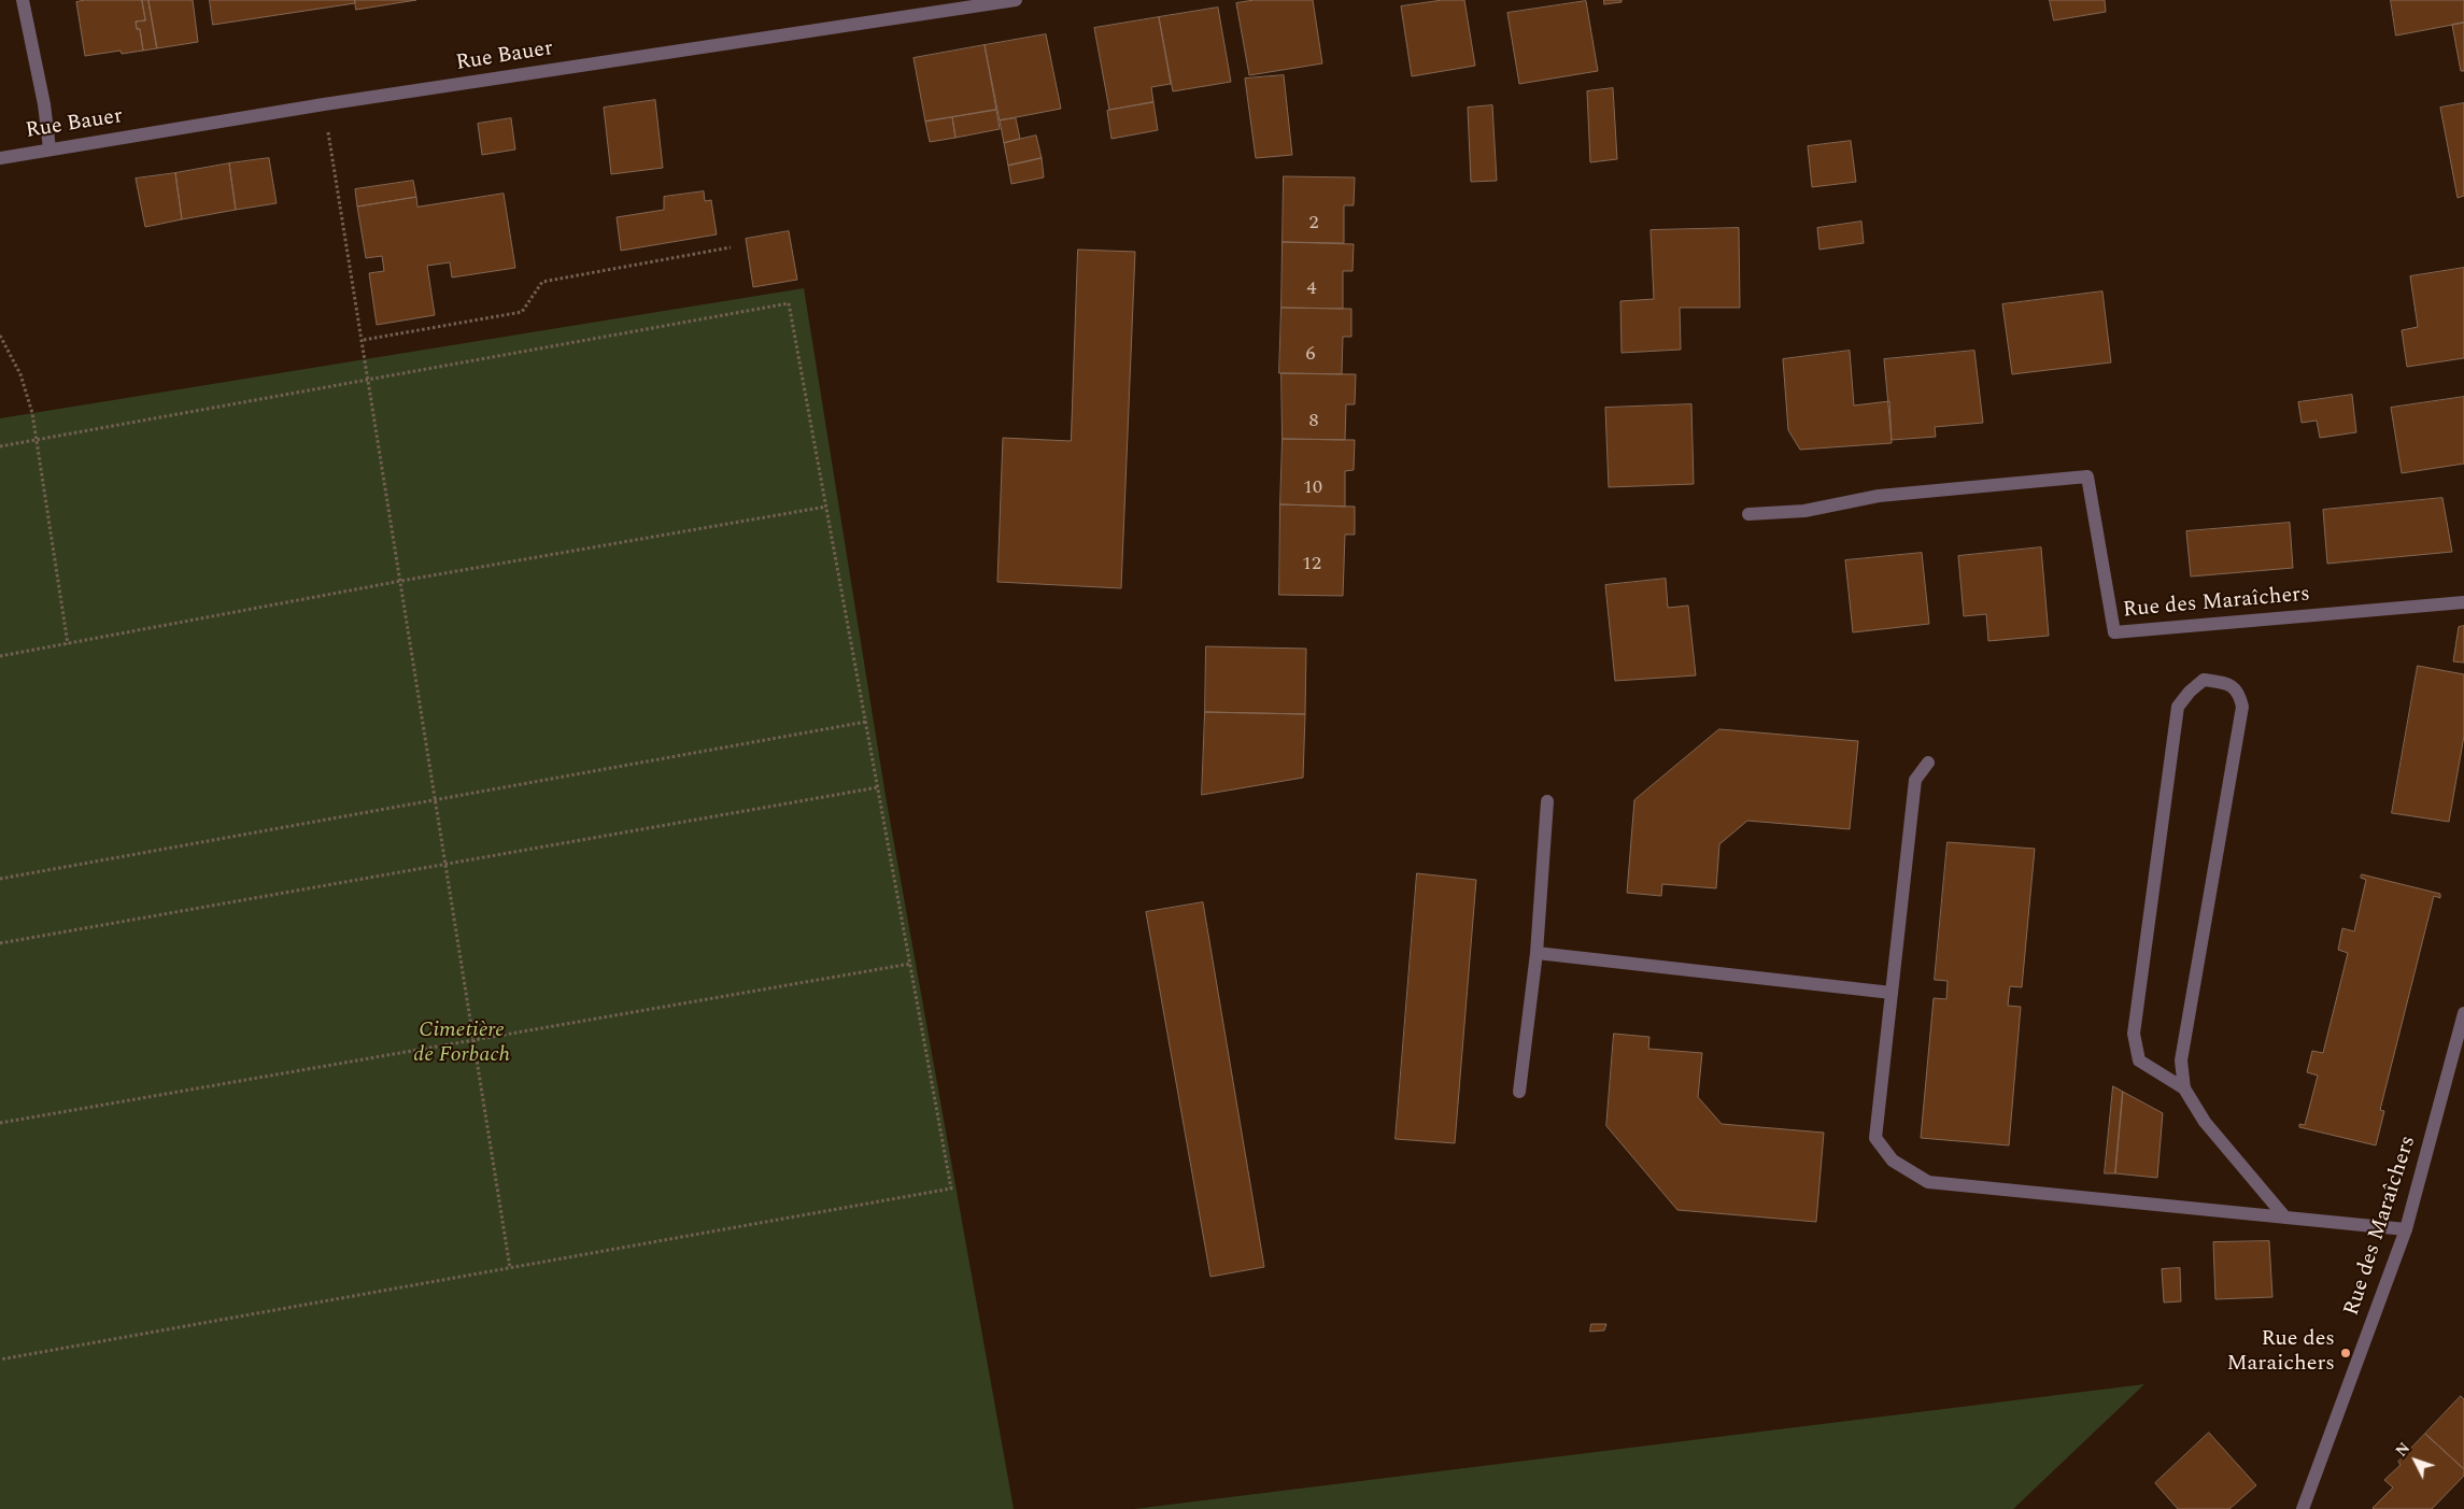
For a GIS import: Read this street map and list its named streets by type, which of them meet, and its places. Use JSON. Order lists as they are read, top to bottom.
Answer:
{
  "streets": {
    "street": ["Rue Bauer", "Rue des Maraîchers"]
  },
  "parks": ["Cimetière de Forbach"],
  "places": ["Rue des Maraichers"],
  "house_numbers": [
    "2",
    "4",
    "6",
    "8",
    "10",
    "12"
  ],
  "north": "top left"
}
